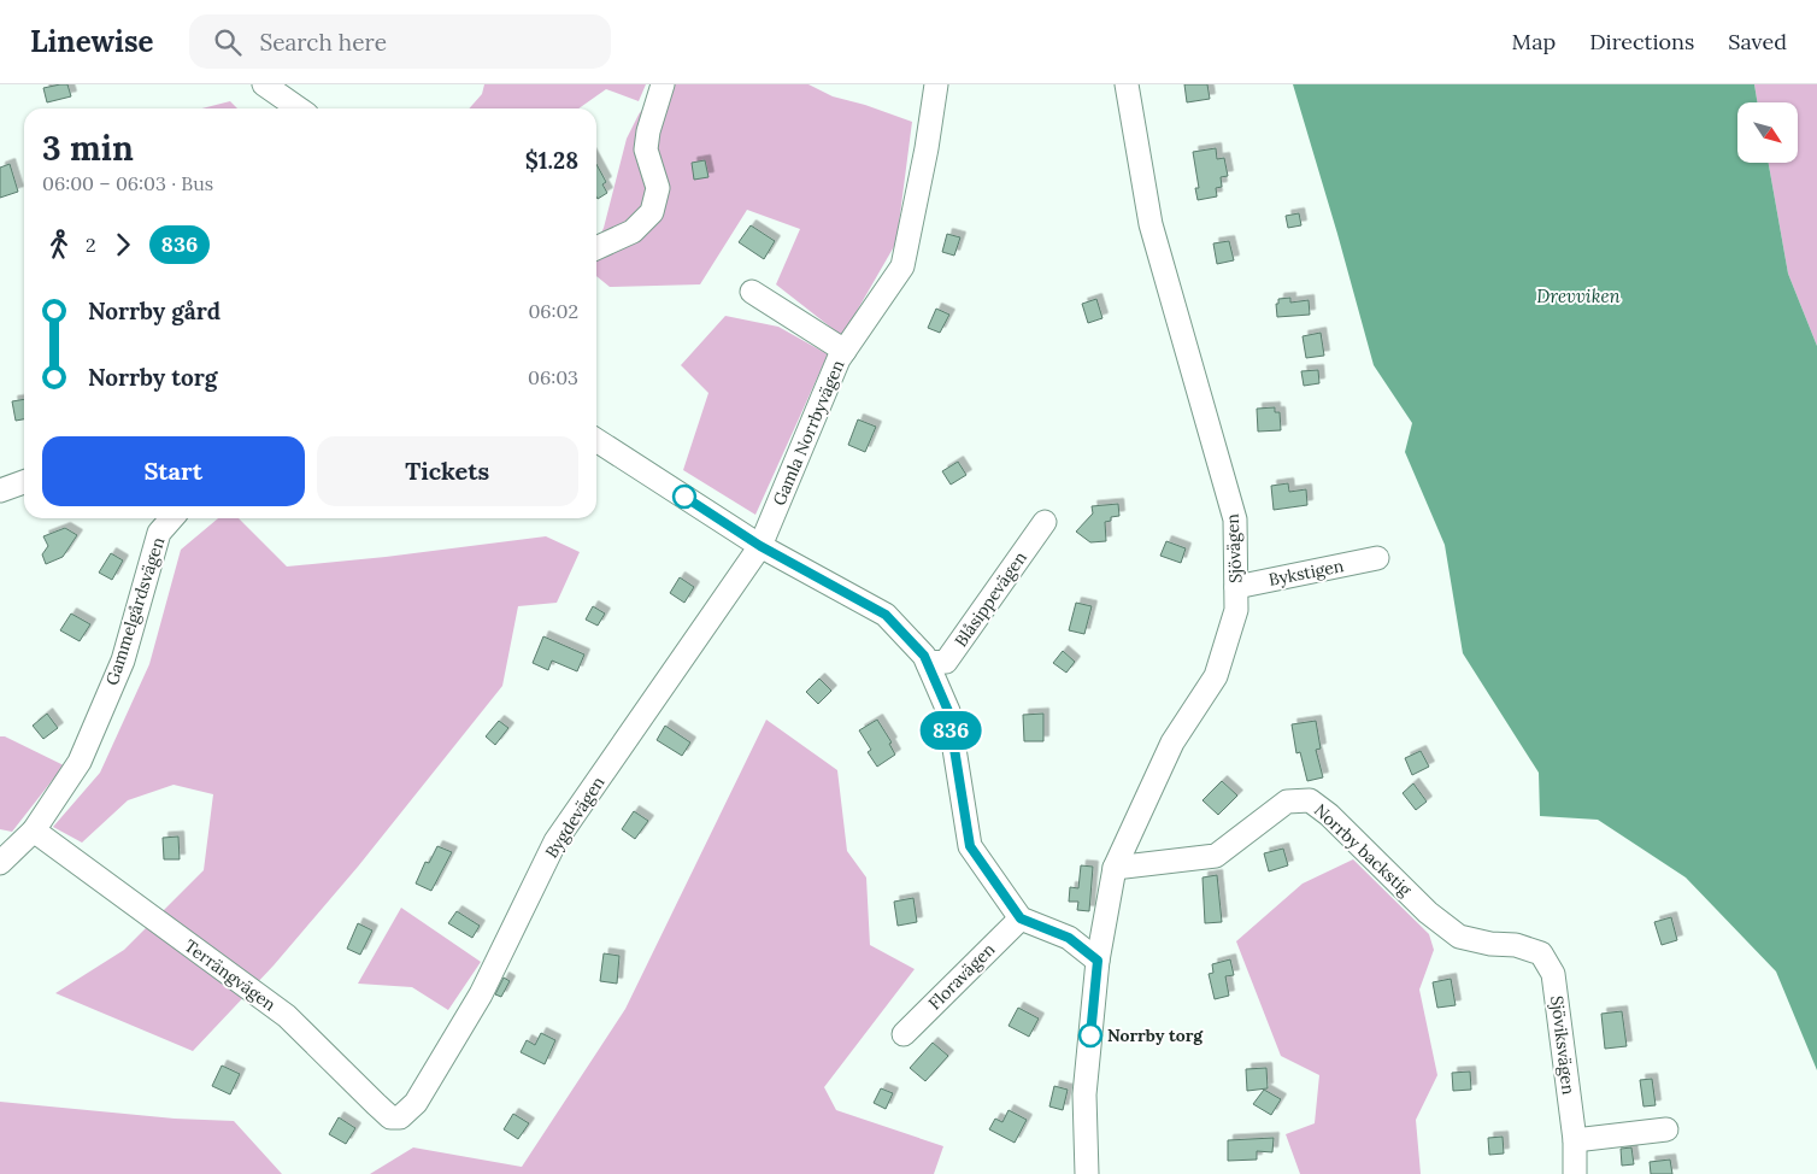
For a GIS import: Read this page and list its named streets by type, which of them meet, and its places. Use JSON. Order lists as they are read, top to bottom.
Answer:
{
  "streets": {
    "street": [
      "Gamla Norrbyvägen",
      "Sjövägen",
      "Bykstigen",
      "Blåsippevägen",
      "Gammelgårdsvägen",
      "Bygdevägen",
      "Norrby backstig",
      "Terrängvägen",
      "Floravägen",
      "Sjöviksvägen"
    ]
  },
  "crossings": [
    ["Gamla Norrbyvägen", "Bygdevägen"],
    ["Sjövägen", "Bykstigen"],
    ["Sjövägen", "Norrby backstig"],
    ["Gammelgårdsvägen", "Terrängvägen"],
    ["Bygdevägen", "Terrängvägen"],
    ["Norrby backstig", "Sjöviksvägen"]
  ],
  "water": ["Drevviken"],
  "places": ["Norrby torg"],
  "lines": ["bus line 836"],
  "north": "bottom right",
  "page": {
    "header": "Linewise",
    "search": "Search here",
    "nav": ["Map", "Directions", "Saved"],
    "on_map": "836",
    "heading": ["3 min", "06:00 – 06:03 · Bus", "$1.28"],
    "legs": ["2", "836"],
    "list": [
      {
        "name": "Norrby gård",
        "value": "06:02"
      },
      {
        "name": "Norrby torg",
        "value": "06:03"
      }
    ],
    "buttons": ["Start", "Tickets"]
  }
}
